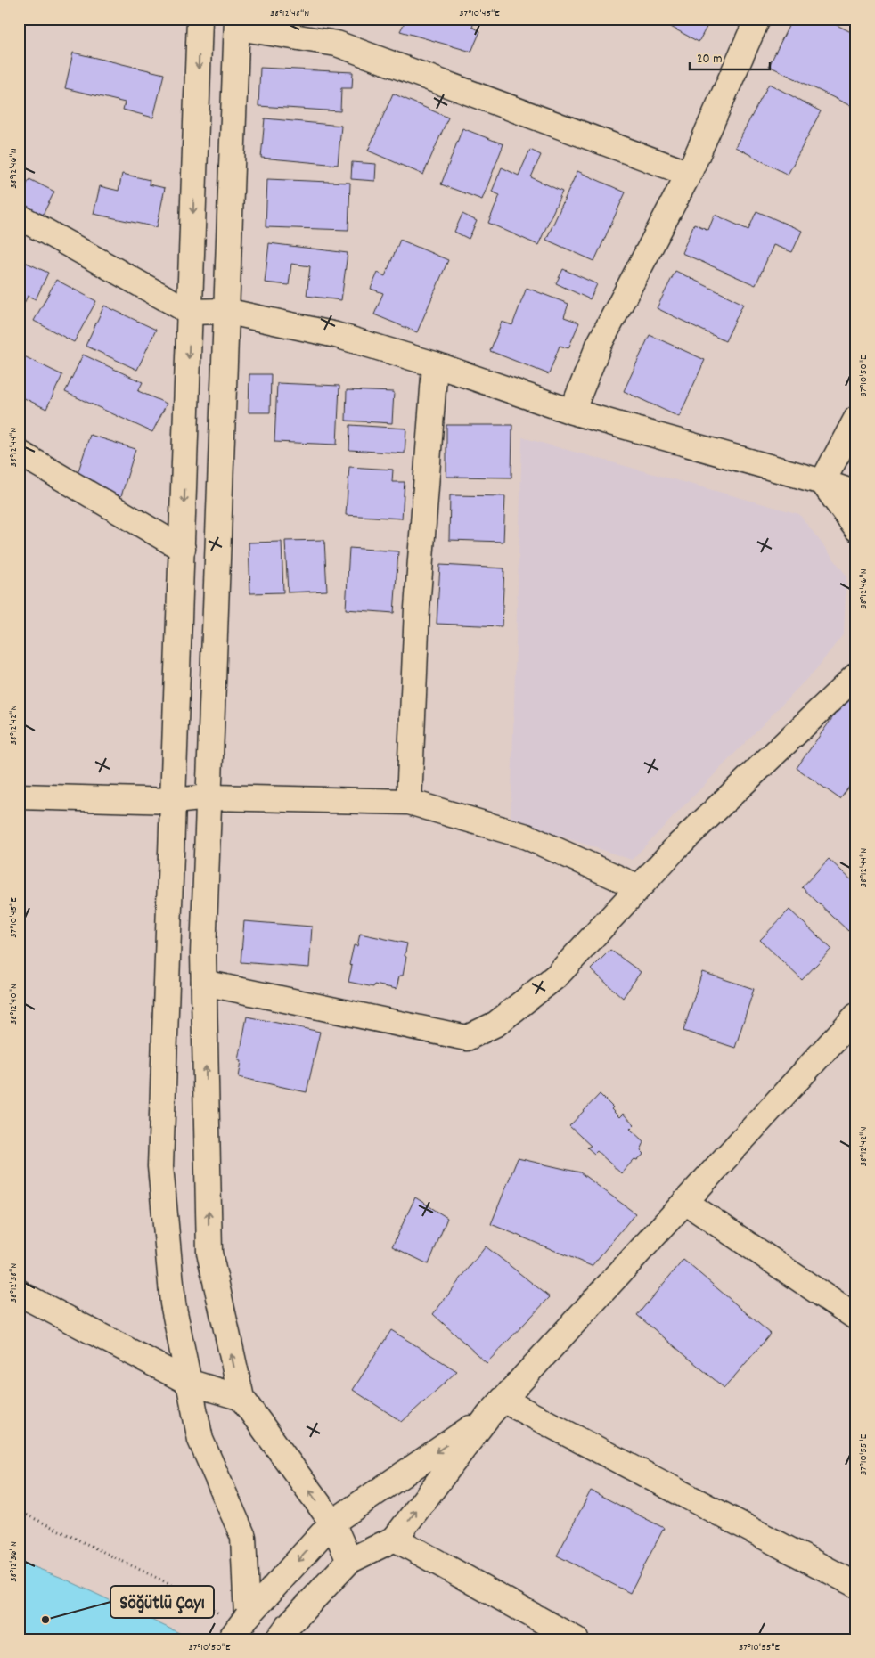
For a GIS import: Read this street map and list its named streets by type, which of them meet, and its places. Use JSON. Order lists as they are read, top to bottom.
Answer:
{
  "places": ["Söğütlü Çayı"],
  "scale_bar": "20 m",
  "coordinates": [
    "38°12'48\"N",
    "37°10'45\"E",
    "38°12'46\"N",
    "37°10'50\"E",
    "38°12'44\"N",
    "38°12'42\"N",
    "38°12'40\"N",
    "38°12'38\"N",
    "37°10'55\"E",
    "38°12'36\"N"
  ]
}
